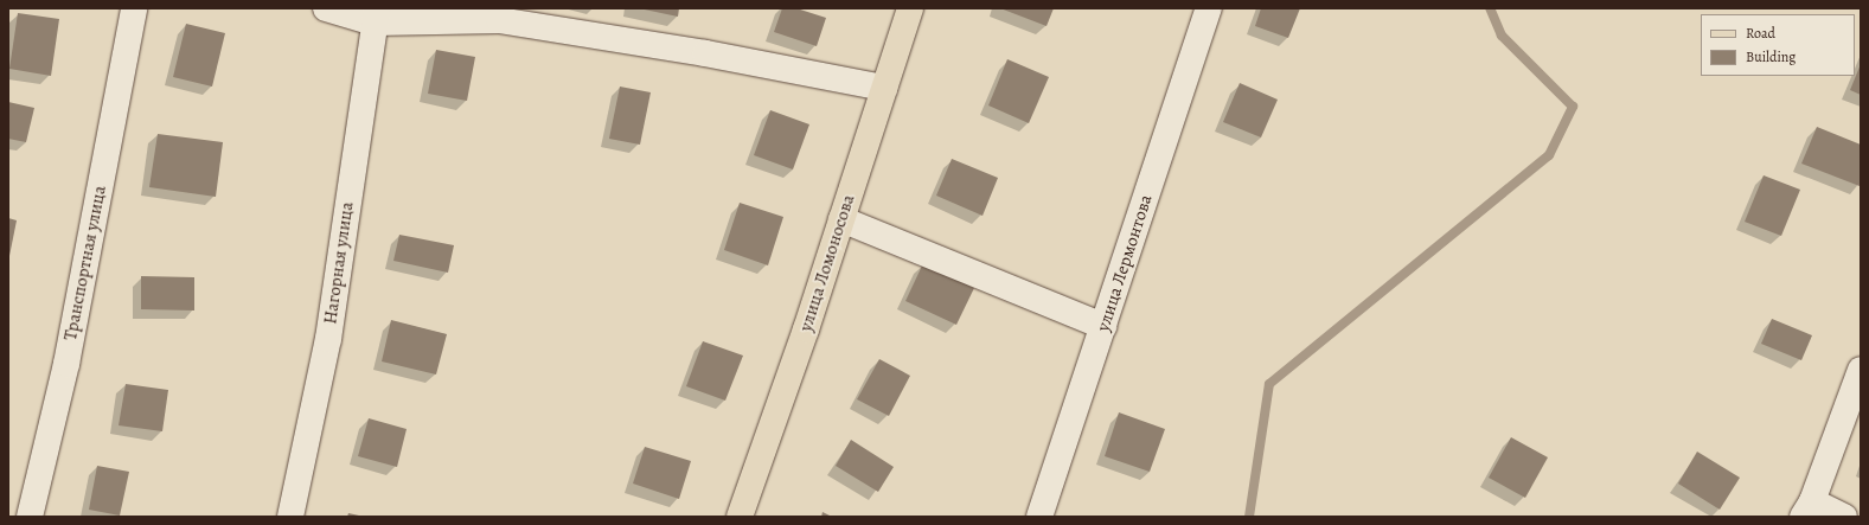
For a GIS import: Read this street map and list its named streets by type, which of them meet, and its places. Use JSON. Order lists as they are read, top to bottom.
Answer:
{
  "streets": {
    "main road": ["улица Ломоносова"],
    "street": ["Транспортная улица", "Нагорная улица", "улица Лермонтова"]
  },
  "legend": ["Road", "Building"]
}
